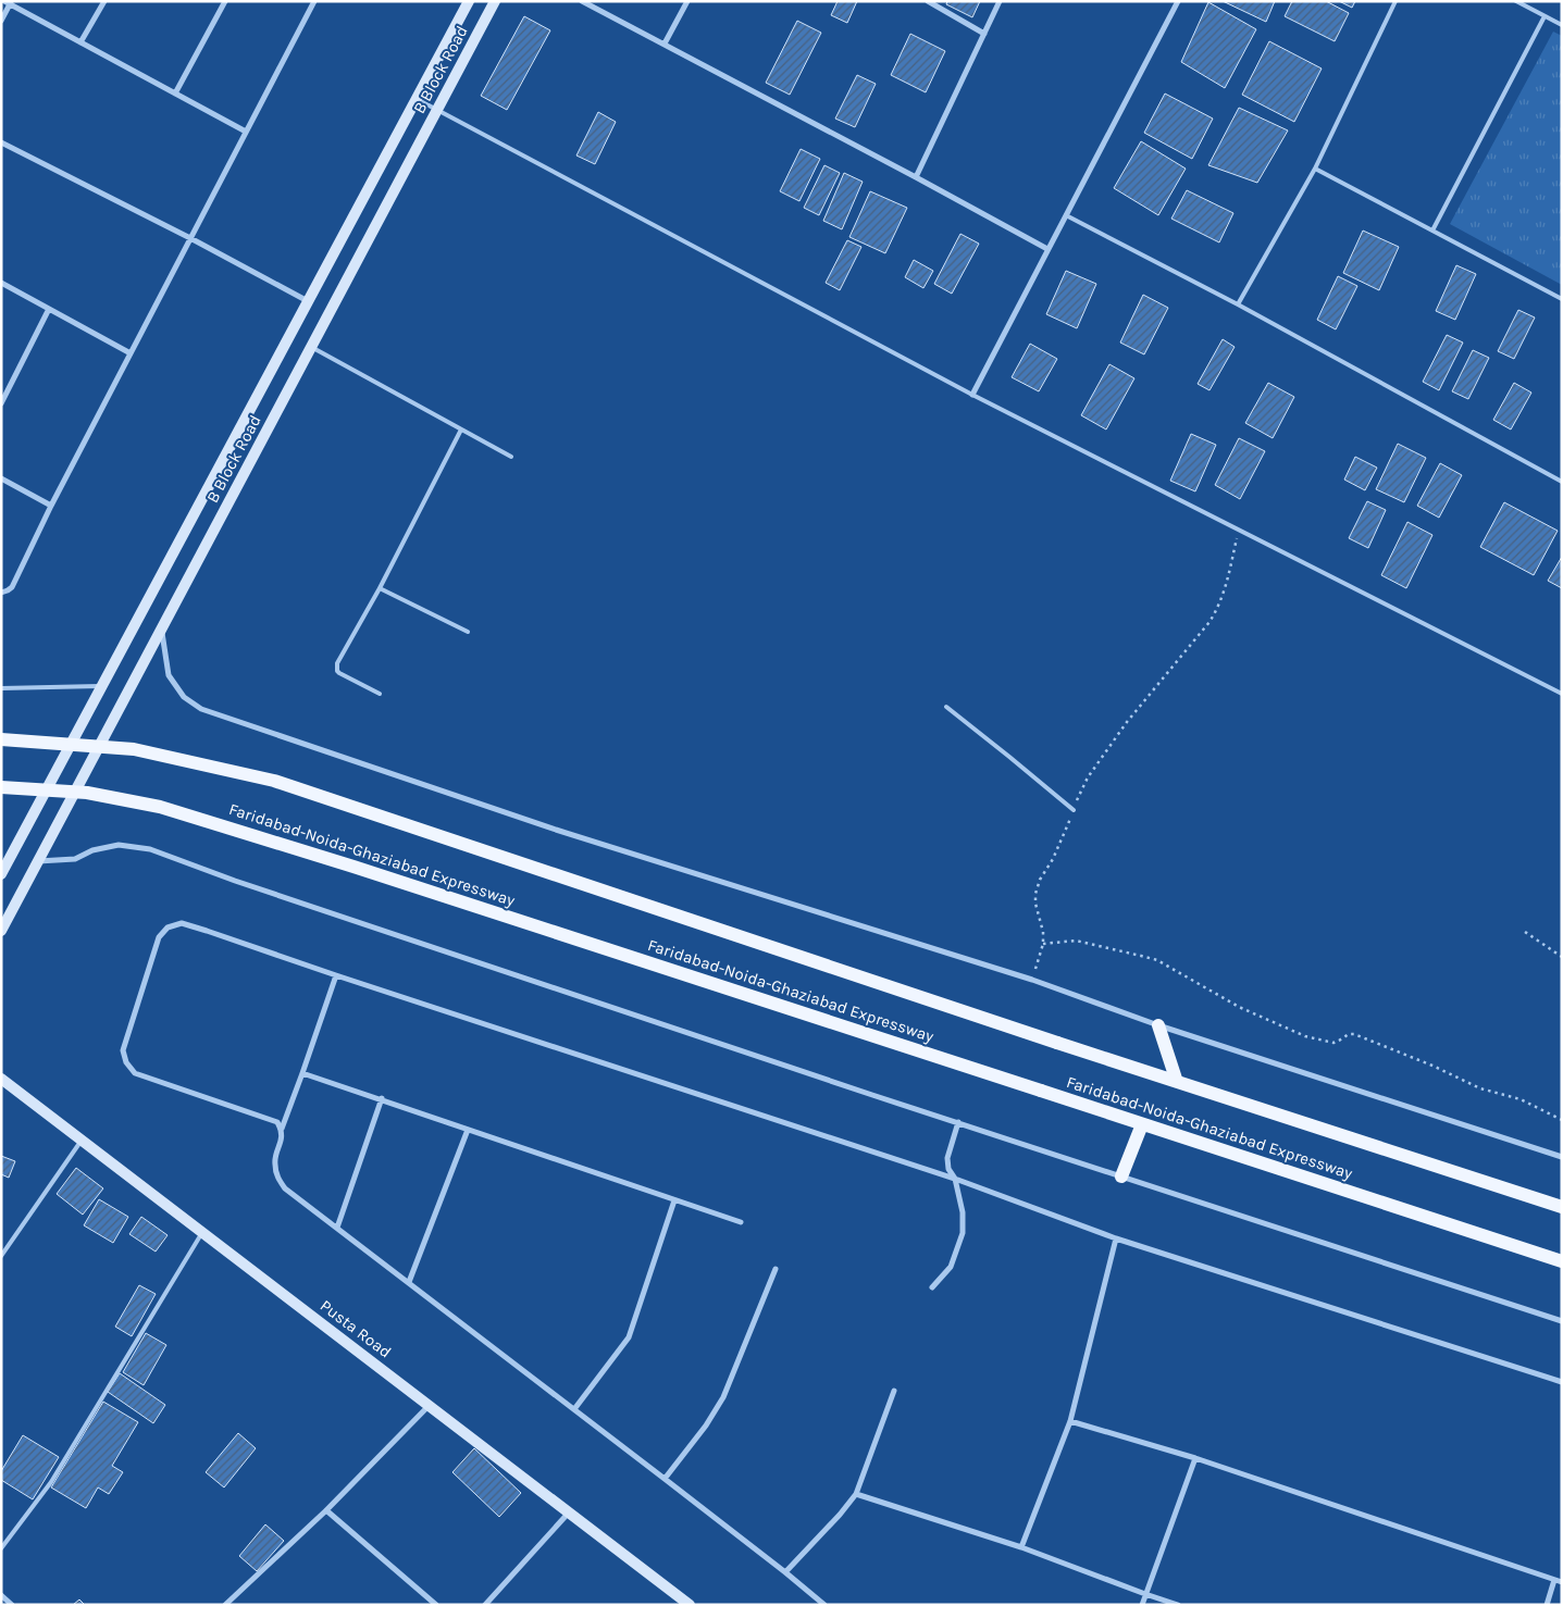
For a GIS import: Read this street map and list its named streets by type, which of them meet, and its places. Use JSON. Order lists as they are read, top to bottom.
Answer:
{
  "streets": {
    "main road": ["Faridabad-Noida-Ghaziabad Expressway"],
    "street": ["B Block Road", "Pusta Road"]
  }
}
